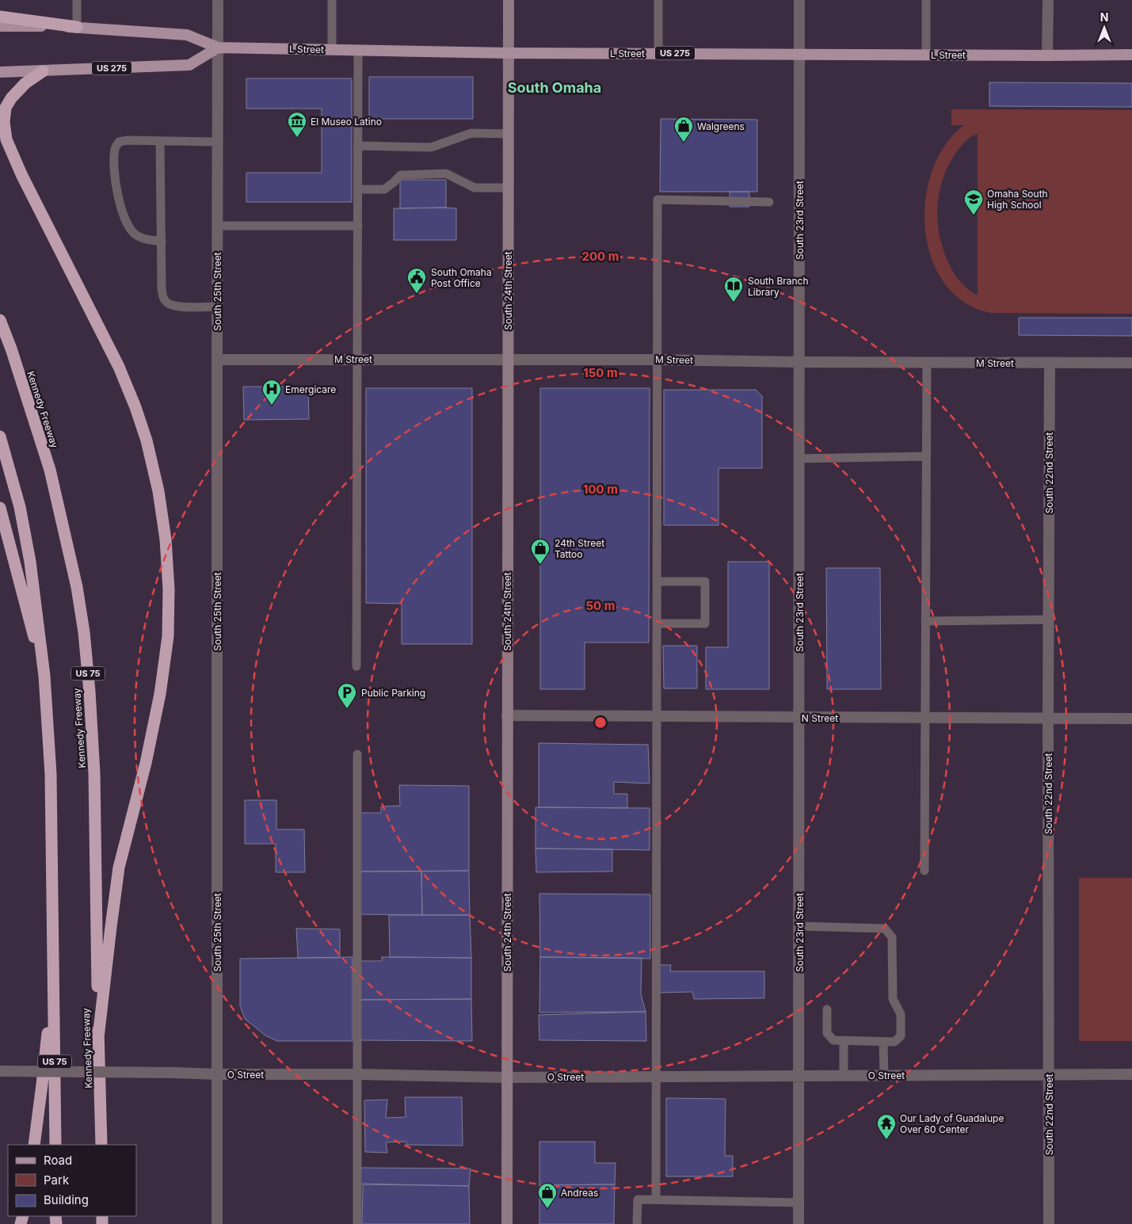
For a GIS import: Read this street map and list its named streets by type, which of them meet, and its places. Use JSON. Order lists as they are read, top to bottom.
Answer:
{
  "streets": {
    "highway": ["Kennedy Freeway", "US 75"],
    "main road": ["L Street", "US 275", "South 24th Street"],
    "street": [
      "South 23rd Street",
      "South 25th Street",
      "M Street",
      "South 22nd Street",
      "N Street",
      "O Street"
    ]
  },
  "crossings": [
    ["L Street", "US 275"],
    ["L Street", "South 23rd Street"],
    ["L Street", "South 24th Street"],
    ["L Street", "South 25th Street"],
    ["US 275", "South 25th Street"],
    ["South 23rd Street", "M Street"],
    ["South 23rd Street", "N Street"],
    ["South 23rd Street", "O Street"],
    ["South 24th Street", "M Street"],
    ["South 24th Street", "N Street"],
    ["South 24th Street", "O Street"],
    ["South 25th Street", "M Street"],
    ["South 25th Street", "O Street"],
    ["M Street", "South 22nd Street"],
    ["South 22nd Street", "N Street"],
    ["South 22nd Street", "O Street"]
  ],
  "districts": ["South Omaha"],
  "places": {
    "museum": ["El Museo Latino"],
    "shop": ["Walgreens", "24th Street Tattoo", "Andreas"],
    "school or university": ["Omaha South High School"],
    "public building": ["South Omaha Post Office"],
    "library": ["South Branch Library"],
    "hospital": ["Emergicare"],
    "parking": ["Public Parking"],
    "temple": ["Our Lady of Guadalupe Over 60 Center"]
  },
  "legend": ["Road", "Park", "Building"],
  "north": "top",
  "rings": [
    "200 m",
    "150 m",
    "100 m",
    "50 m"
  ]
}
